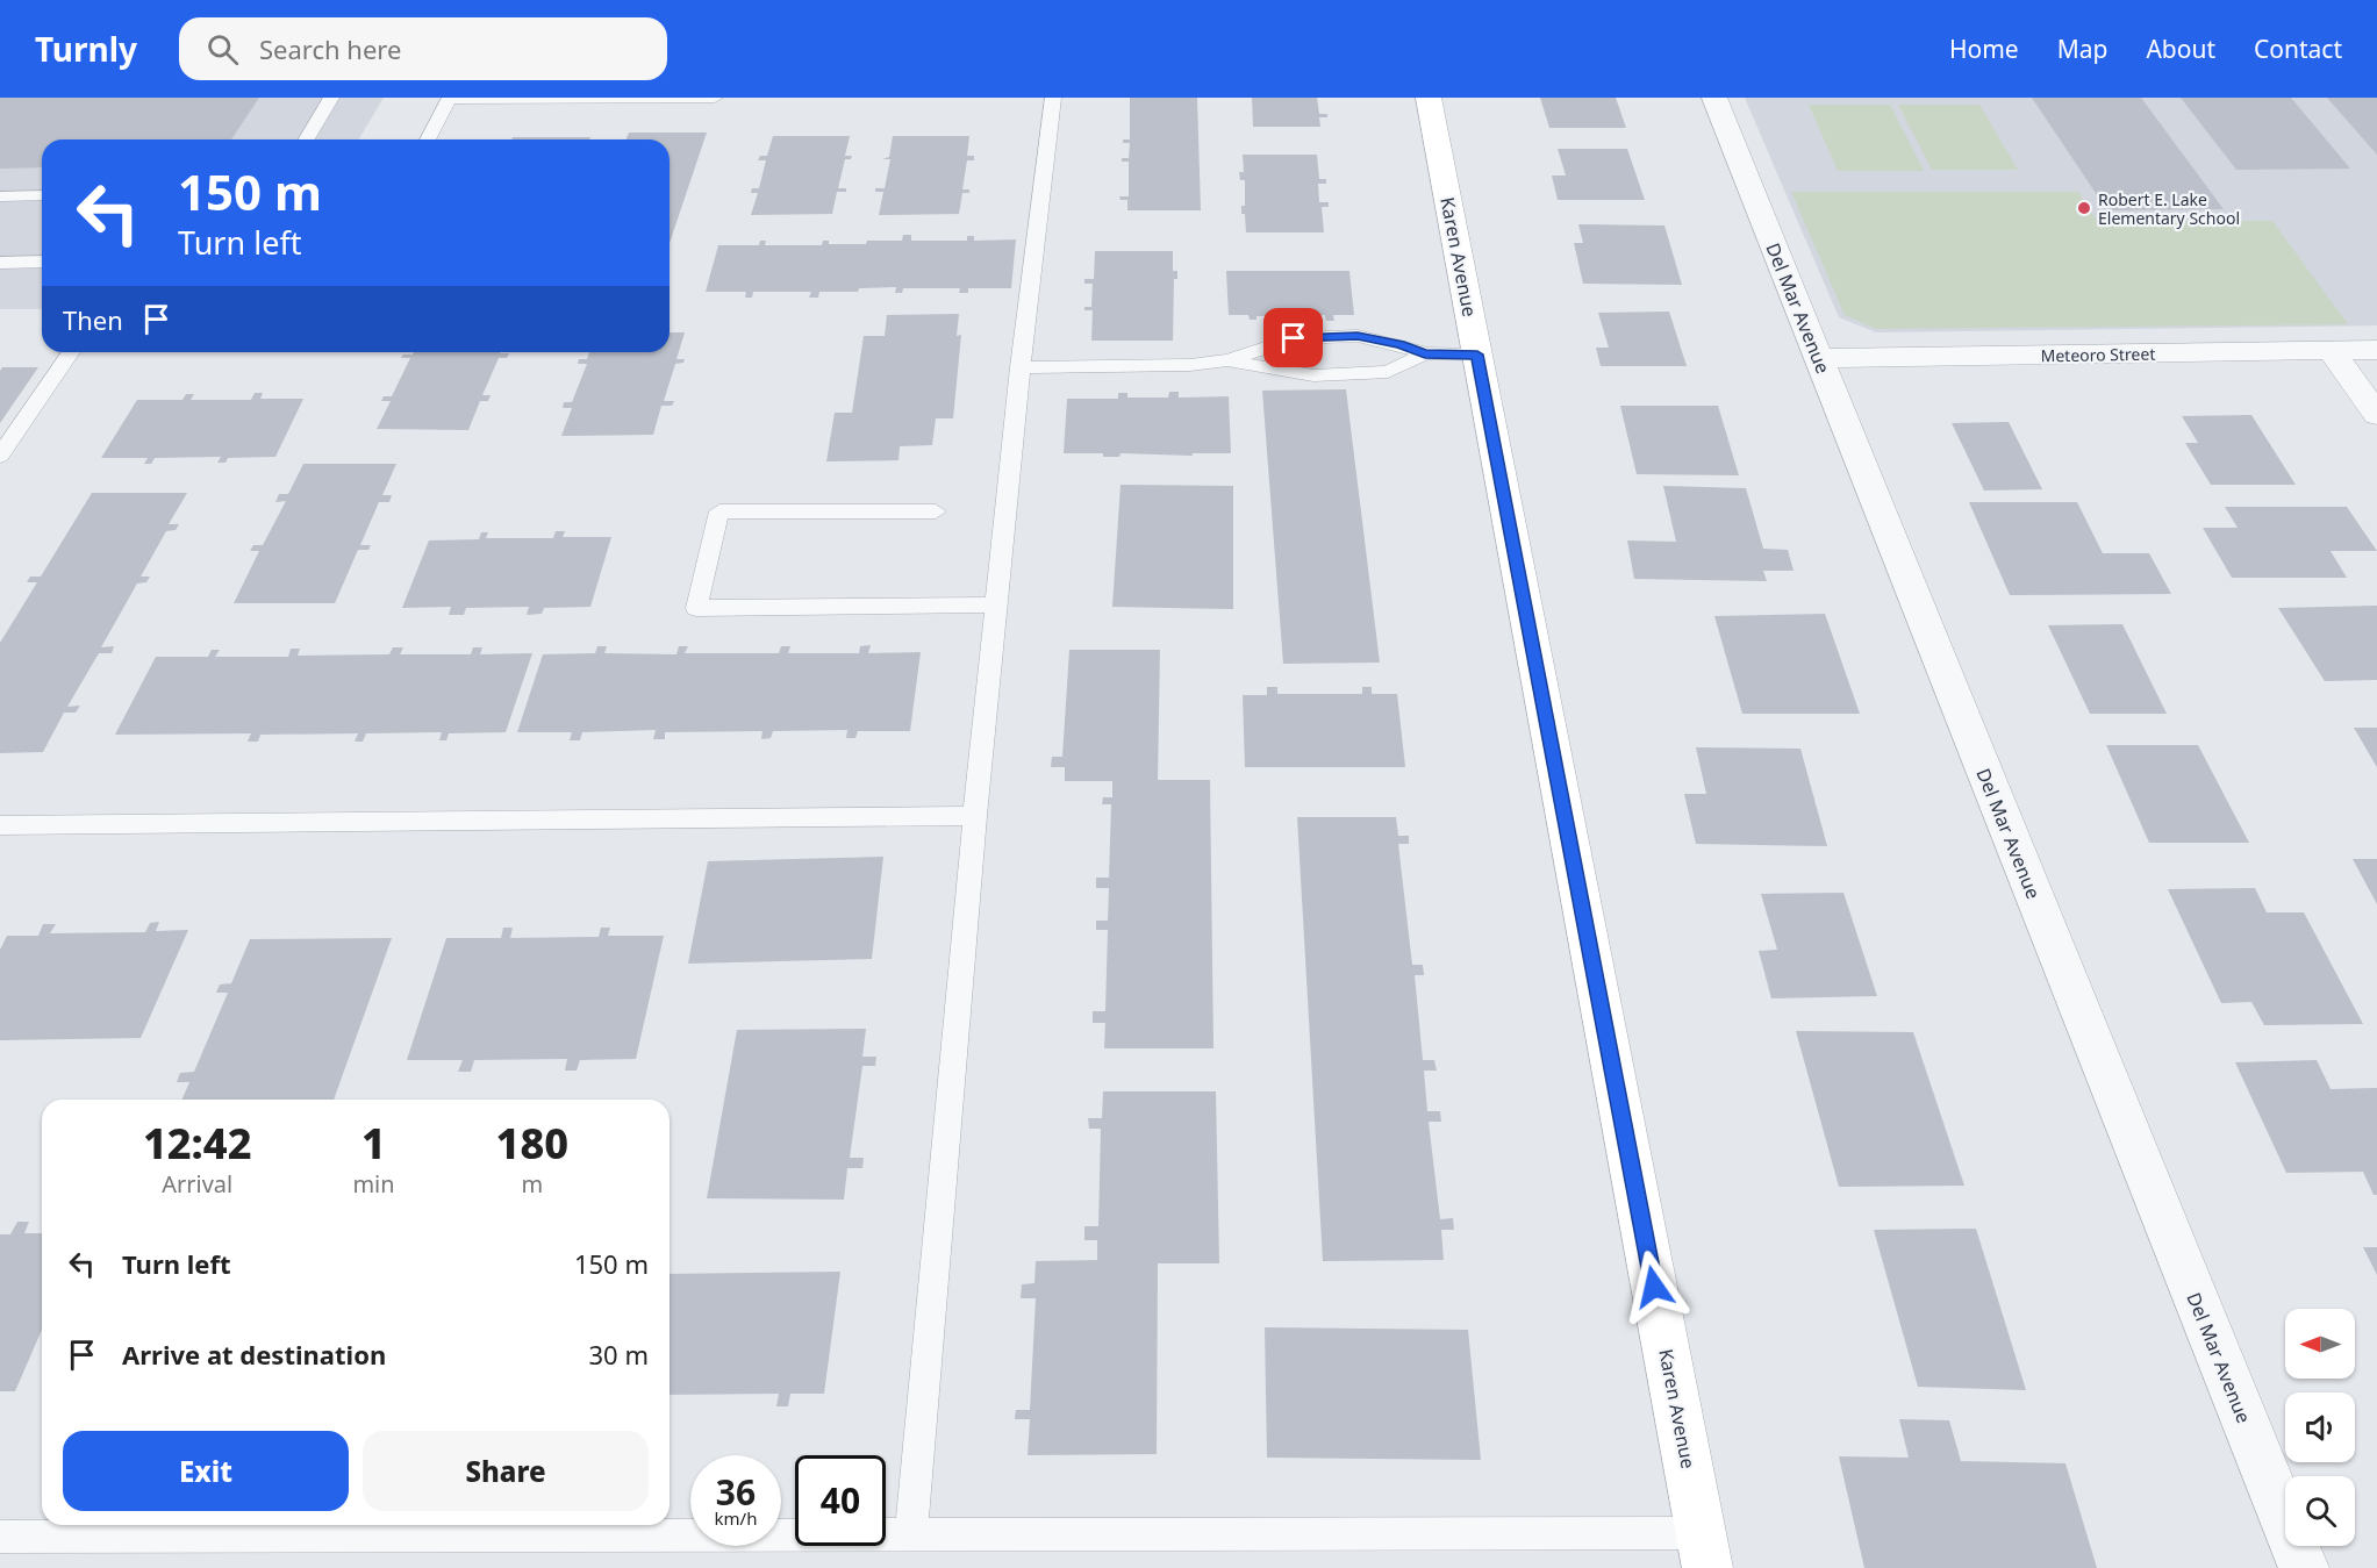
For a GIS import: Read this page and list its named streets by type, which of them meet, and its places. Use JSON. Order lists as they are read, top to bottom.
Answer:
{
  "streets": {
    "street": ["Karen Avenue", "Del Mar Avenue", "Meteoro Street"]
  },
  "crossings": [
    ["Del Mar Avenue", "Meteoro Street"]
  ],
  "places": ["Robert E. Lake Elementary School"],
  "north": "left",
  "page": {
    "header": "Turnly",
    "search": "Search here",
    "nav": [
      "Home",
      "Map",
      "About",
      "Contact"
    ],
    "turn": ["150 m", "Turn left"],
    "then": "Then",
    "eta": [
      "12:42",
      "Arrival",
      "1",
      "min",
      "180",
      "m"
    ],
    "list": [
      {
        "name": "Turn left",
        "value": "150 m"
      },
      {
        "name": "Arrive at destination",
        "value": "30 m"
      }
    ],
    "buttons": ["Exit", "Share"],
    "speed": "36 km/h",
    "limit": "40"
  }
}
